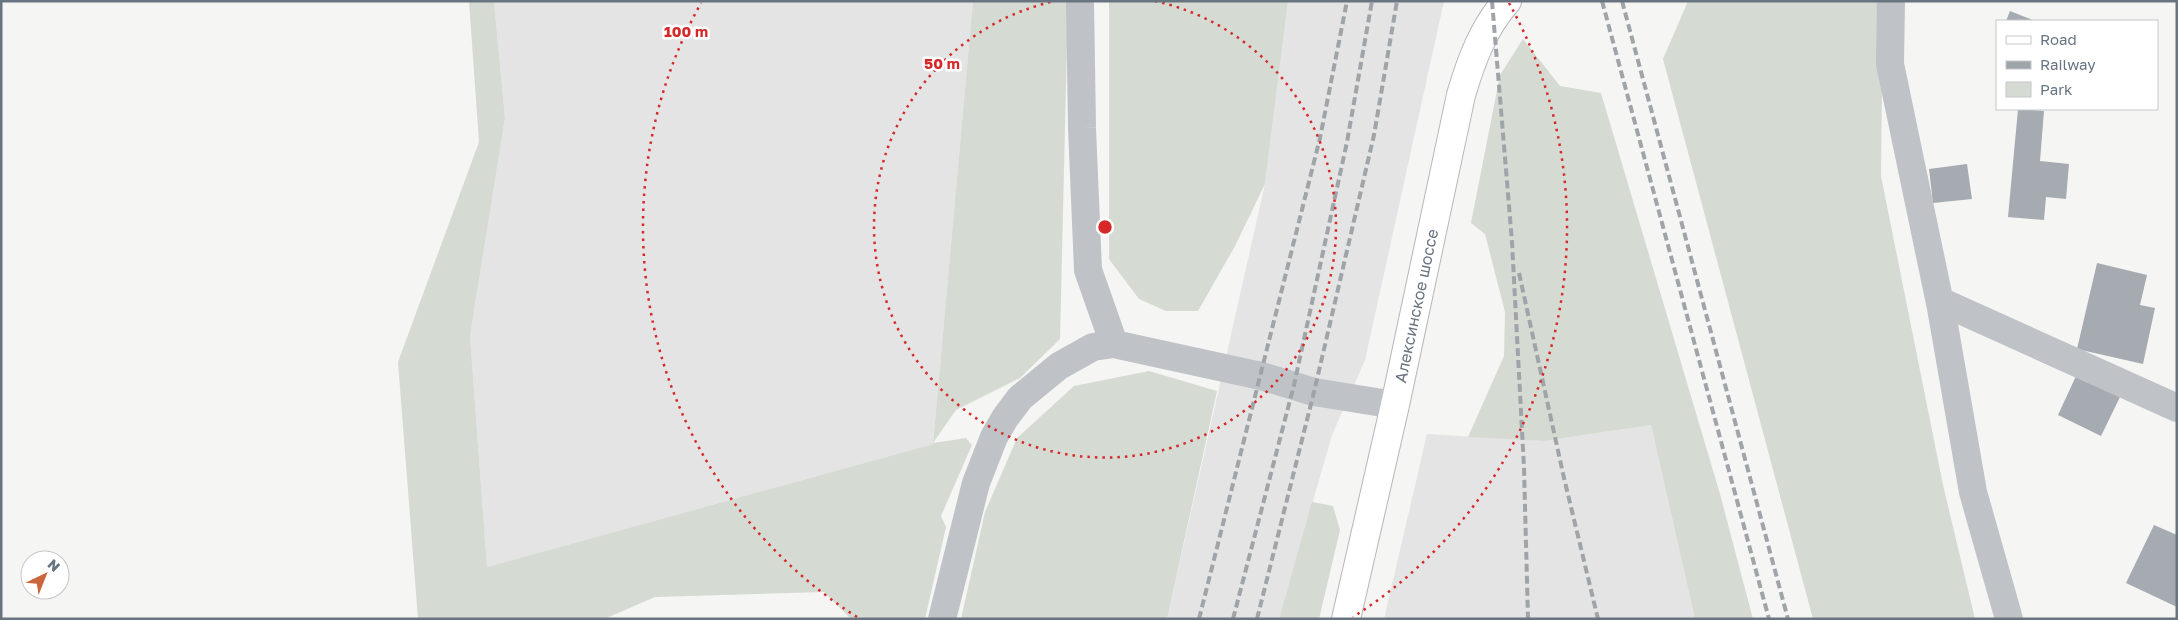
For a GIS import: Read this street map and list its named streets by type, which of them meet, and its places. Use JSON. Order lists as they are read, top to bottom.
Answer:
{
  "streets": {
    "main road": ["Алексинское шоссе"]
  },
  "legend": ["Road", "Railway", "Park"],
  "north": "top right",
  "rings": ["100 m", "50 m"]
}
